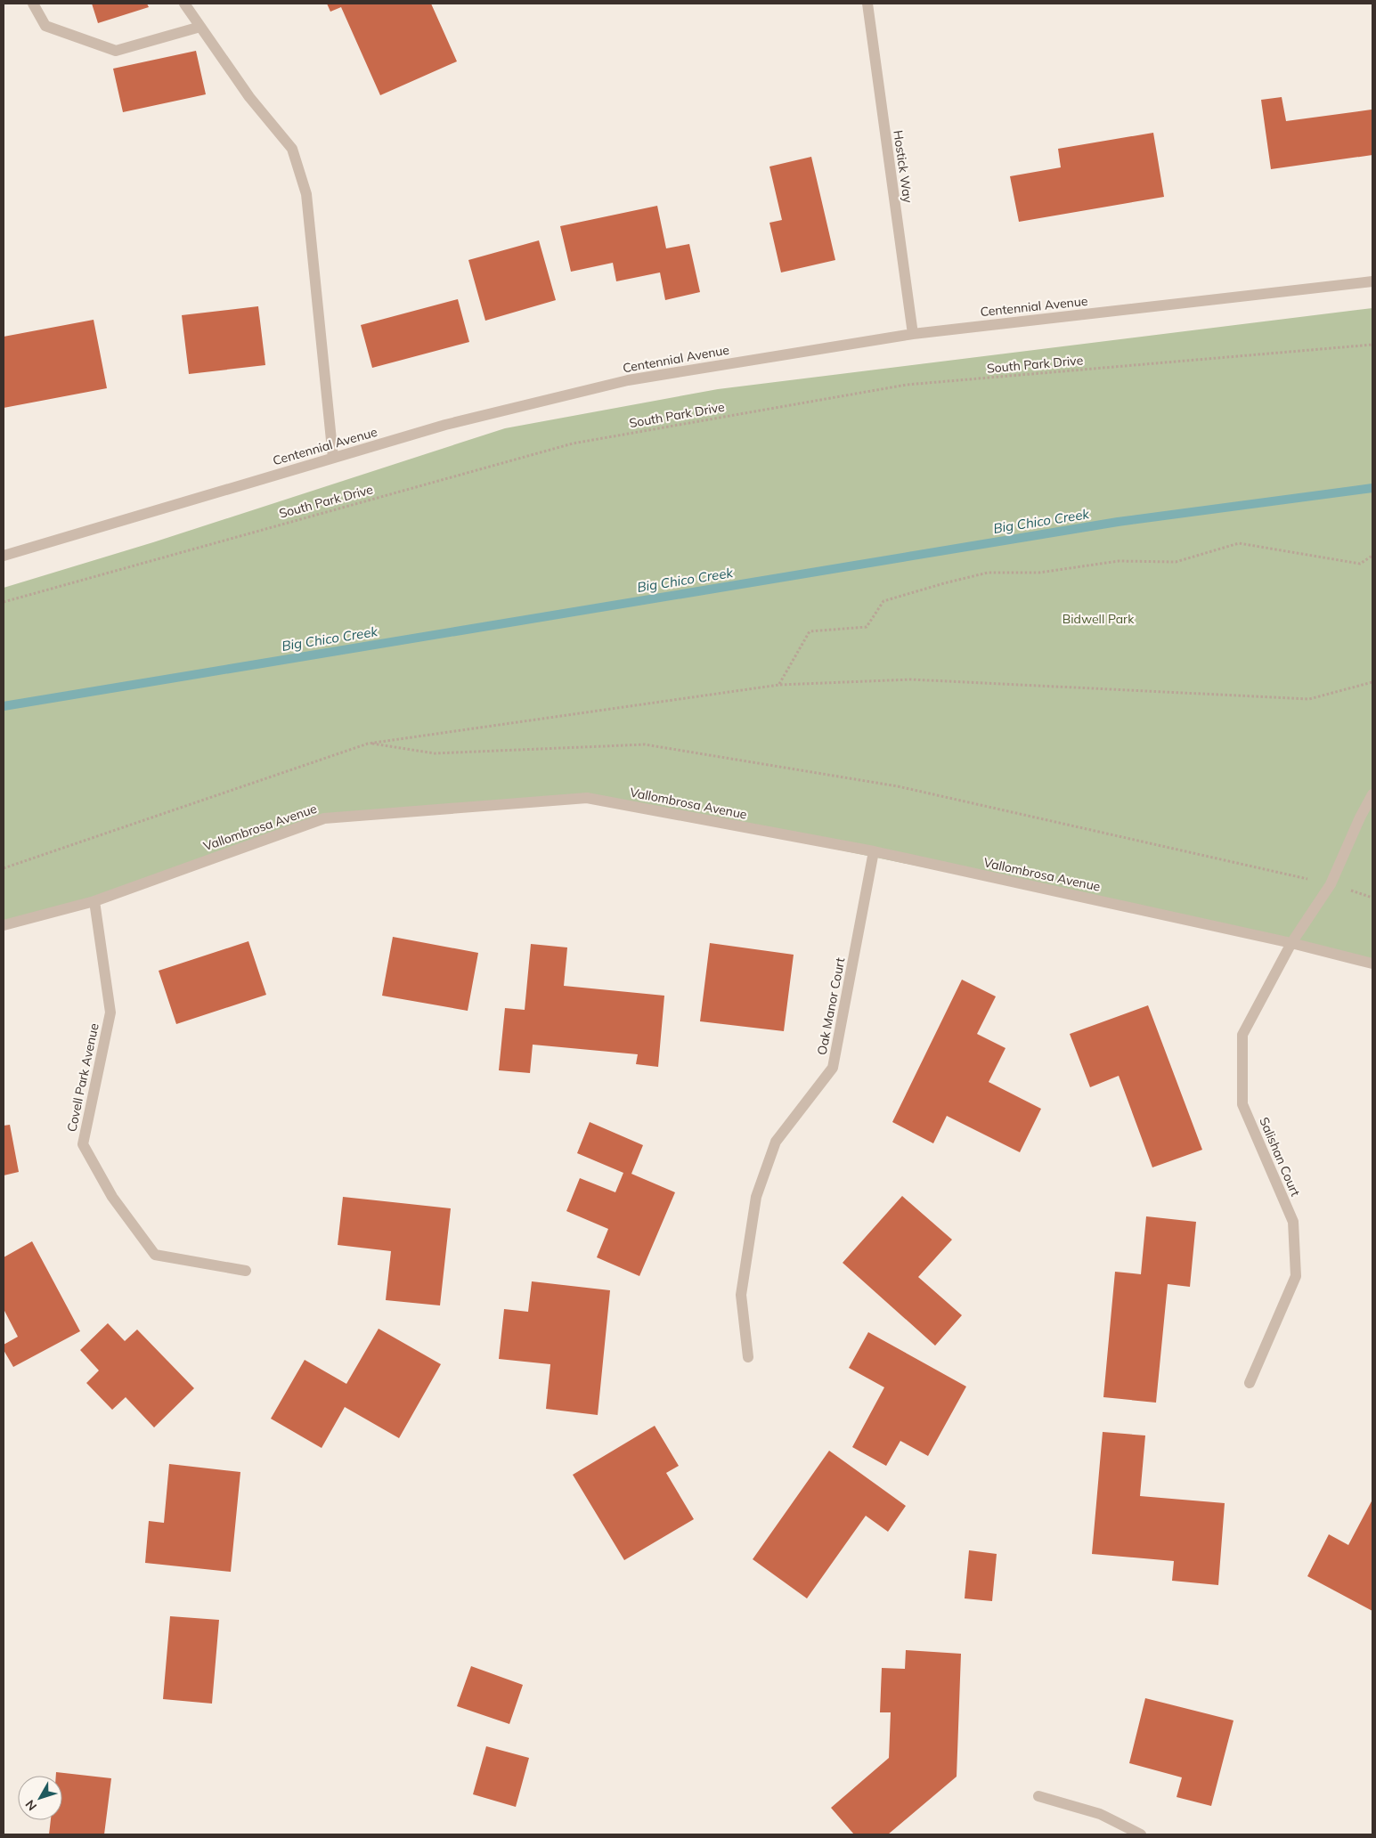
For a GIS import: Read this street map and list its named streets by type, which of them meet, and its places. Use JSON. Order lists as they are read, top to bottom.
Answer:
{
  "streets": {
    "street": [
      "Hostick Way",
      "Centennial Avenue",
      "Vallombrosa Avenue",
      "Oak Manor Court",
      "Covell Park Avenue",
      "Salishan Court"
    ],
    "path": ["South Park Drive"]
  },
  "crossings": [
    ["Hostick Way", "Centennial Avenue"],
    ["Vallombrosa Avenue", "Oak Manor Court"],
    ["Vallombrosa Avenue", "Covell Park Avenue"],
    ["Vallombrosa Avenue", "Salishan Court"]
  ],
  "water": ["Big Chico Creek"],
  "parks": ["Bidwell Park"],
  "north": "bottom left"
}
